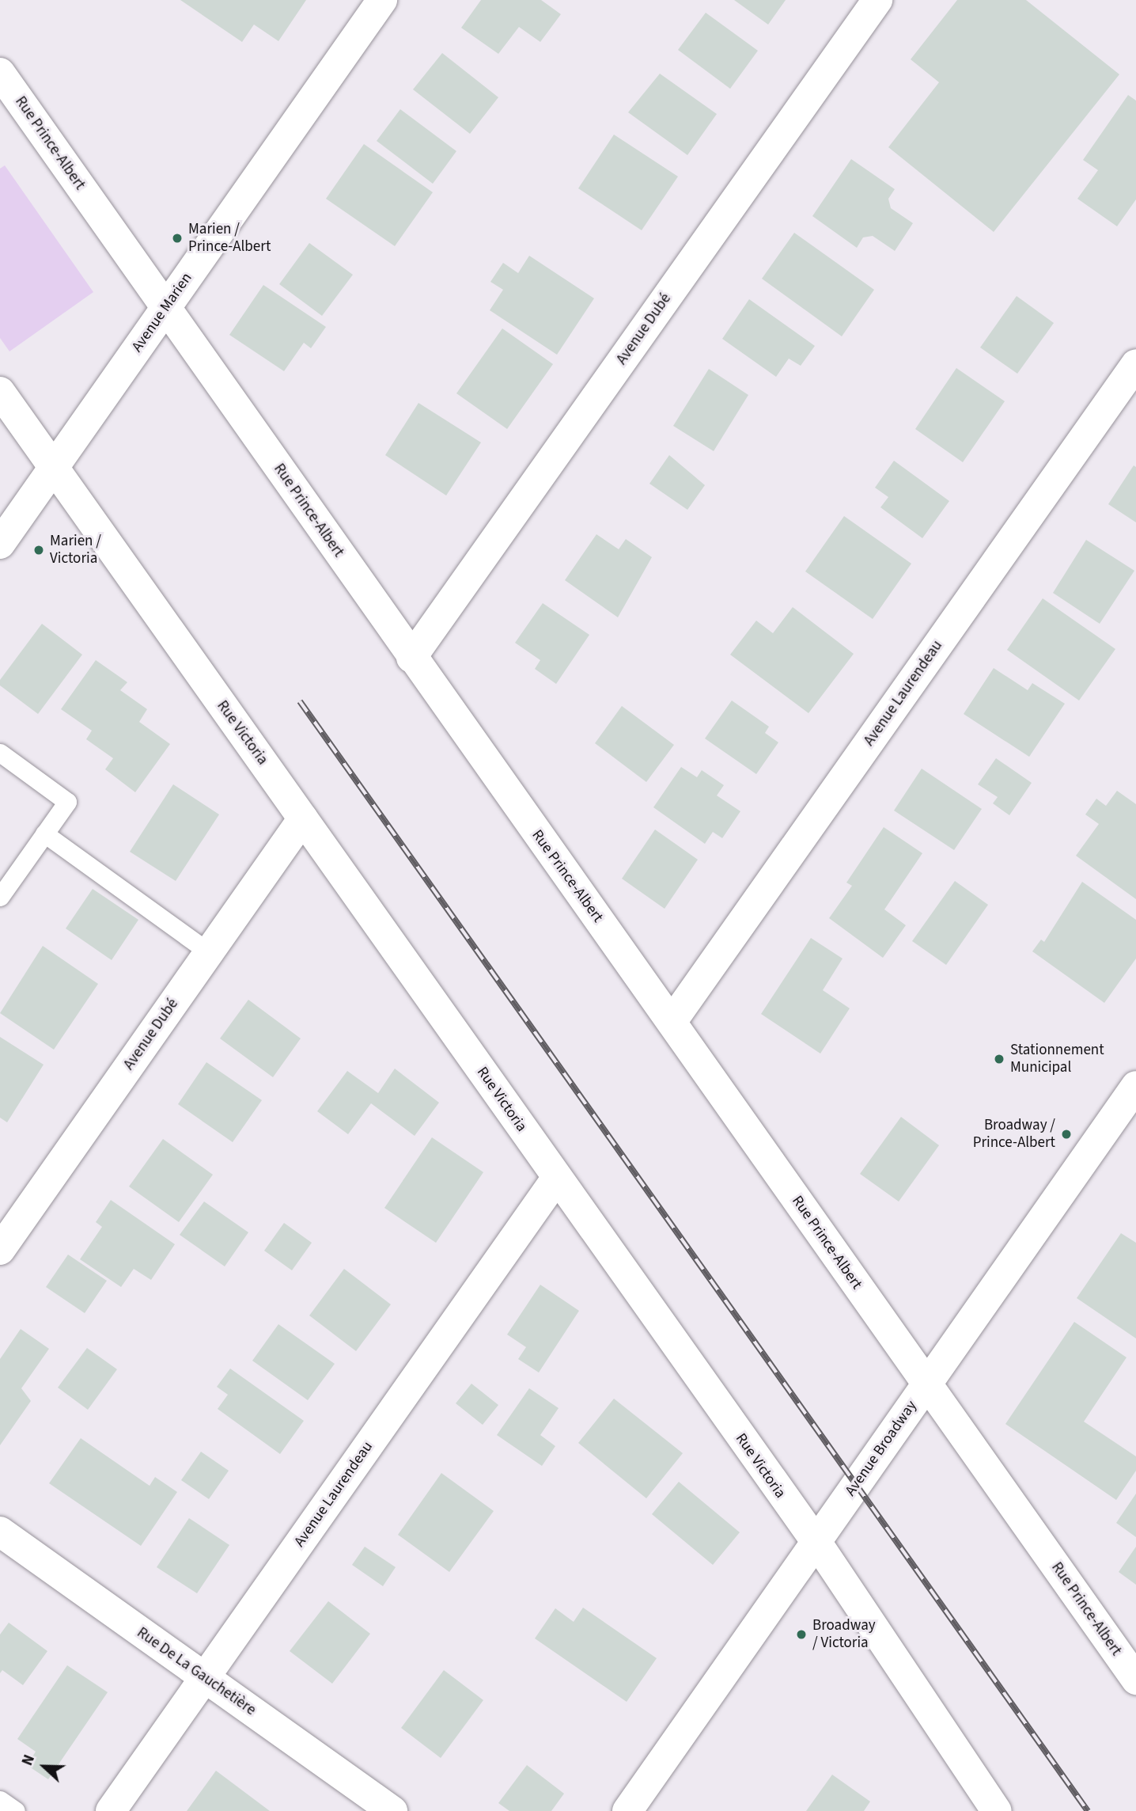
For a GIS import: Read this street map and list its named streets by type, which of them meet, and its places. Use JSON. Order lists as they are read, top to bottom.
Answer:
{
  "streets": {
    "street": [
      "Rue Prince-Albert",
      "Avenue Marien",
      "Avenue Dubé",
      "Avenue Laurendeau",
      "Rue Victoria",
      "Avenue Broadway",
      "Rue De La Gauchetière"
    ]
  },
  "crossings": [
    ["Rue Prince-Albert", "Avenue Marien"],
    ["Rue Prince-Albert", "Avenue Dubé"],
    ["Rue Prince-Albert", "Avenue Laurendeau"],
    ["Rue Prince-Albert", "Avenue Broadway"],
    ["Avenue Marien", "Rue Victoria"],
    ["Avenue Dubé", "Rue Victoria"],
    ["Avenue Laurendeau", "Rue Victoria"],
    ["Avenue Laurendeau", "Rue De La Gauchetière"],
    ["Rue Victoria", "Avenue Broadway"]
  ],
  "places": [
    "Marien / Prince-Albert",
    "Marien / Victoria",
    "Stationnement Municipal",
    "Broadway / Prince-Albert",
    "Broadway / Victoria"
  ],
  "north": "left"
}
